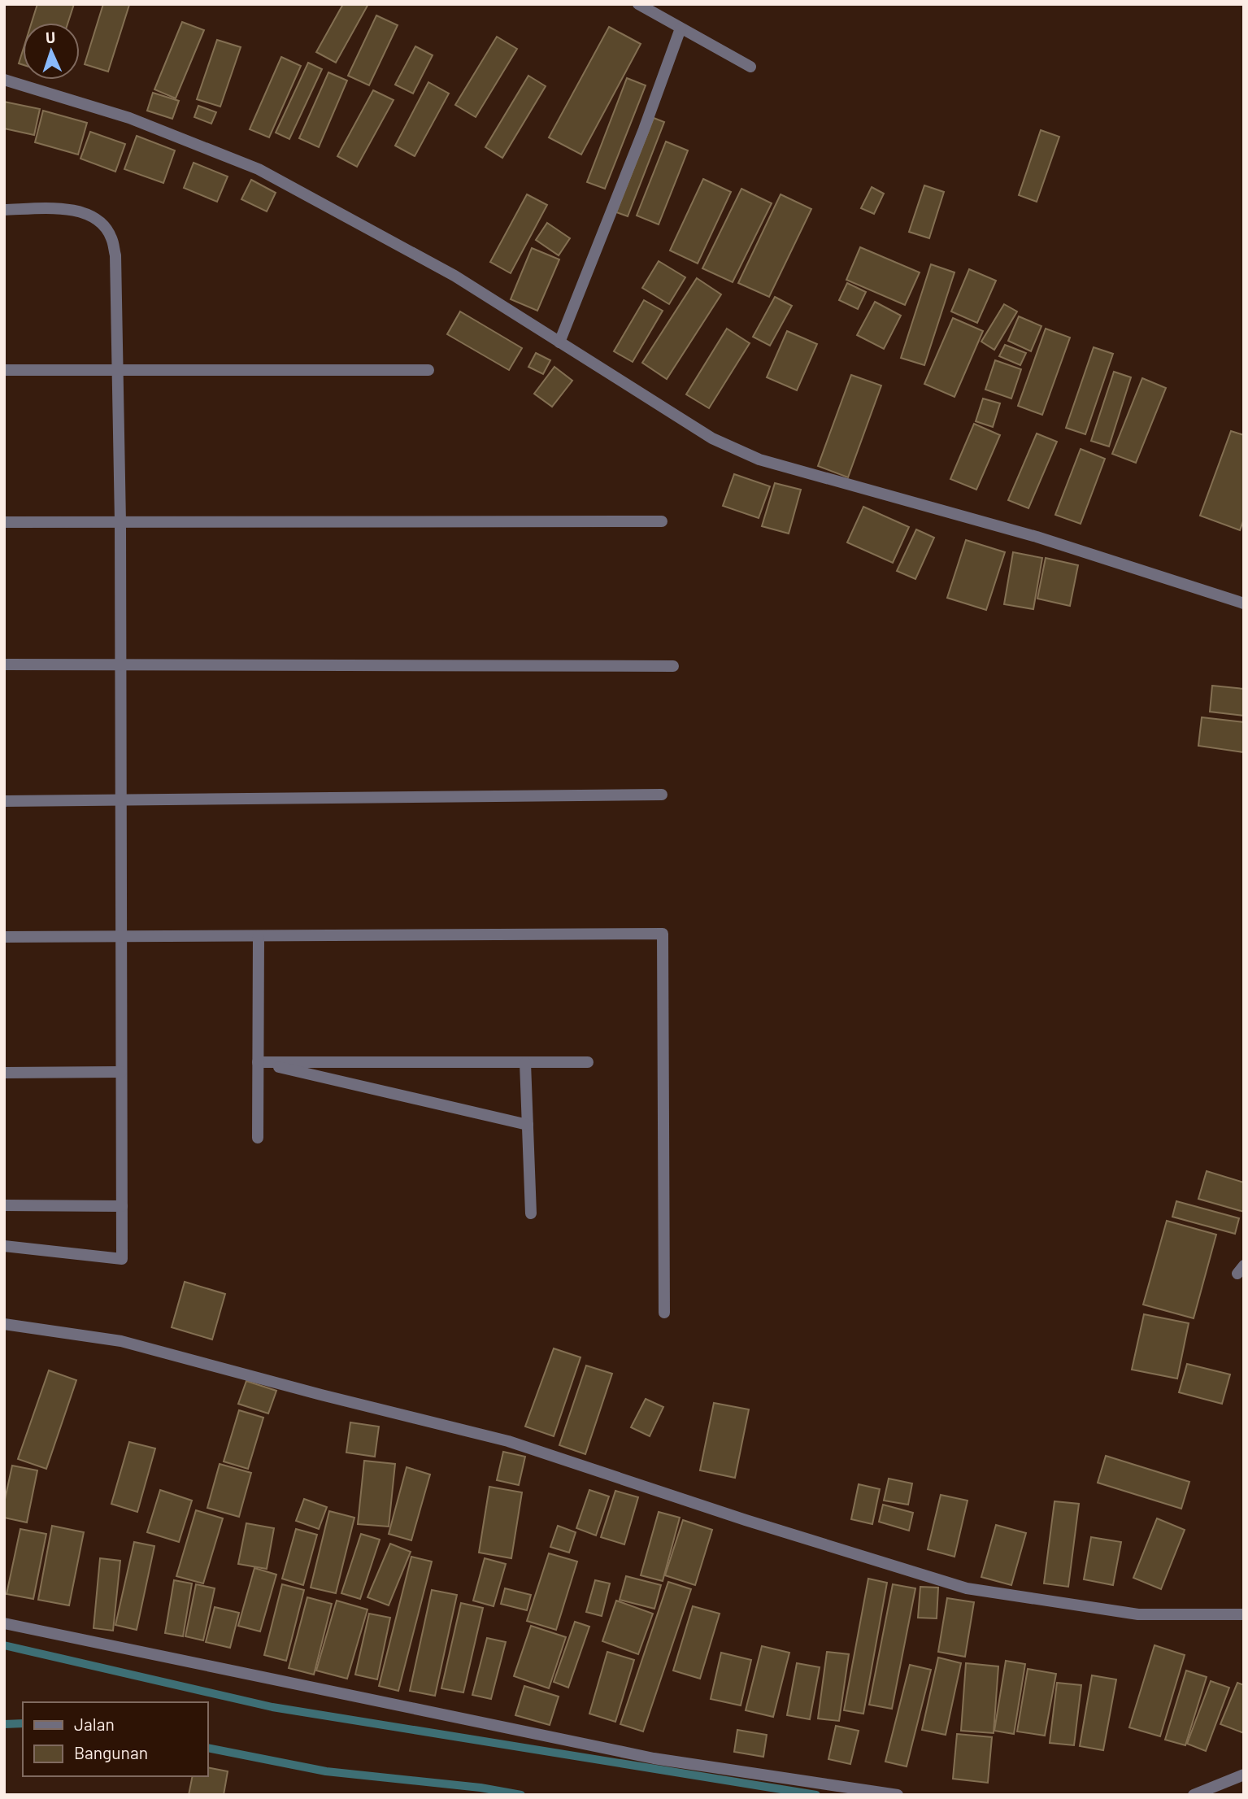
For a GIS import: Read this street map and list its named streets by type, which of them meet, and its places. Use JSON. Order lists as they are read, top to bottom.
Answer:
{
  "legend": ["Jalan", "Bangunan"],
  "north": "top"
}
